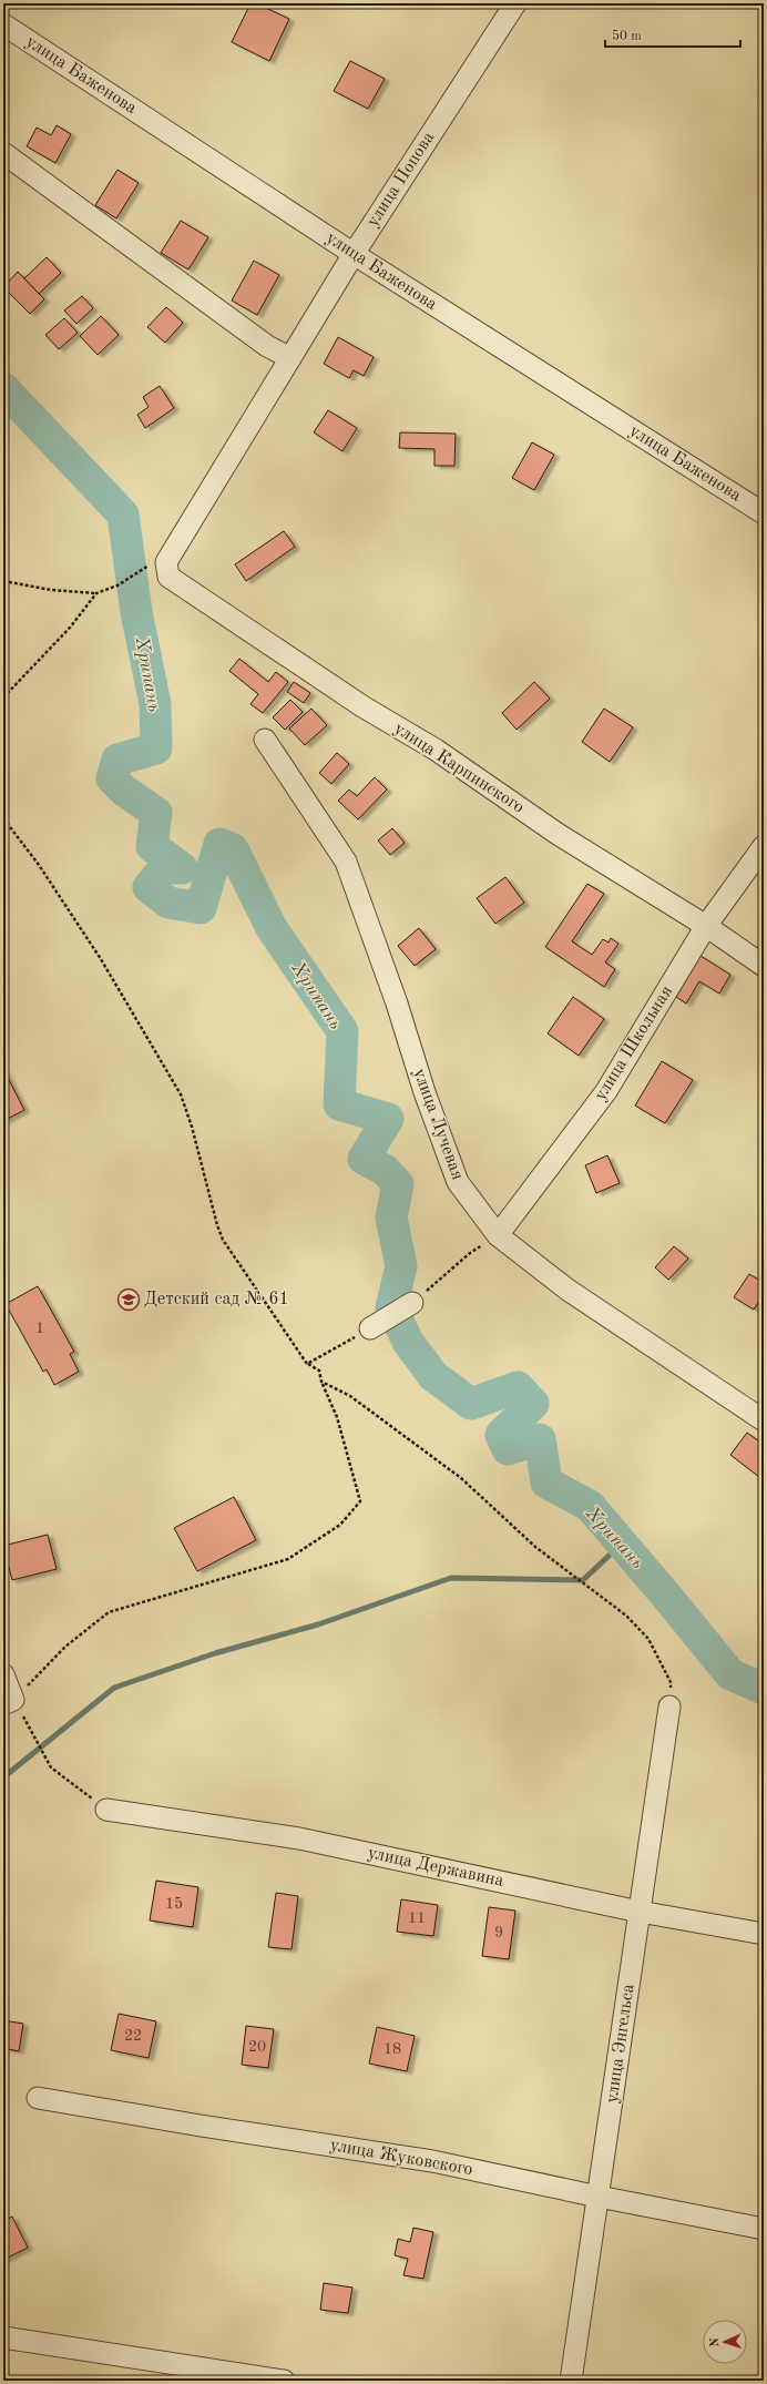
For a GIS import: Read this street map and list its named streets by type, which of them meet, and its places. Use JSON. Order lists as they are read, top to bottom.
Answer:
{
  "streets": {
    "street": [
      "улица Баженова",
      "улица Попова",
      "улица Карпинского",
      "улица Школьная",
      "улица Лучевая",
      "улица Державина",
      "улица Энгельса",
      "улица Жуковского"
    ]
  },
  "crossings": [
    ["улица Баженова", "улица Попова"],
    ["улица Попова", "улица Карпинского"],
    ["улица Карпинского", "улица Школьная"],
    ["улица Школьная", "улица Лучевая"],
    ["улица Державина", "улица Энгельса"],
    ["улица Энгельса", "улица Жуковского"]
  ],
  "water": ["Хрипань"],
  "places": {
    "school or university": ["Детский сад № 61"]
  },
  "house_numbers": [
    "1",
    "15",
    "11",
    "9",
    "22",
    "20",
    "18"
  ],
  "scale_bar": "50 m",
  "north": "left"
}
